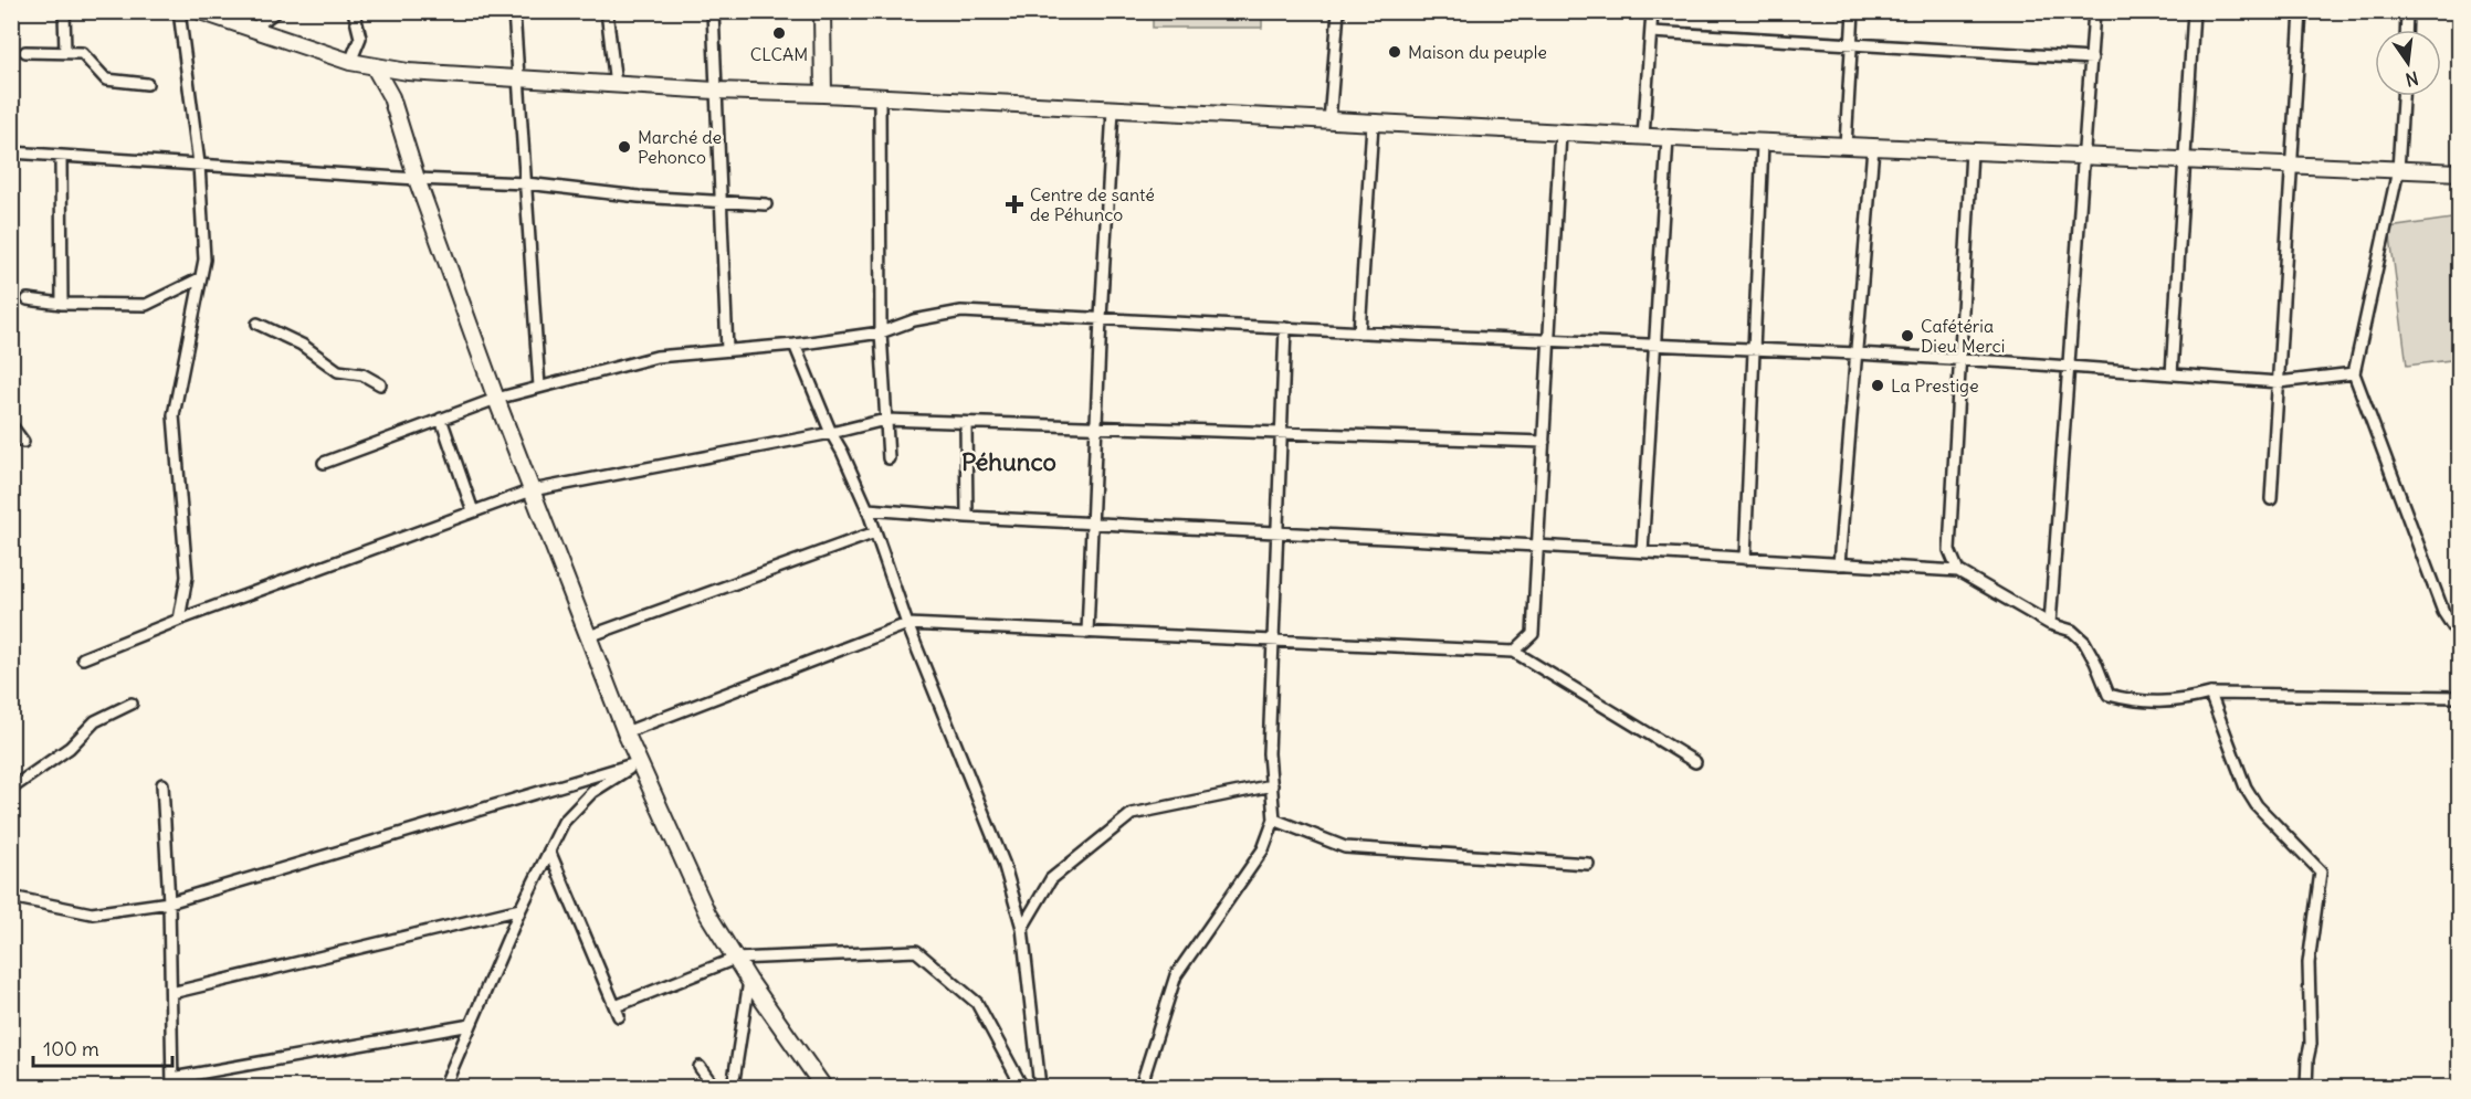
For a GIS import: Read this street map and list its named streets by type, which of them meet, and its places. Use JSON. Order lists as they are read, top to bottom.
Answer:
{
  "districts": ["Péhunco"],
  "places": {
    "other": [
      "CLCAM",
      "Maison du peuple",
      "Marché de Pehonco",
      "Cafétéria Dieu Merci",
      "La Prestige"
    ],
    "health": ["Centre de santé de Péhunco"]
  },
  "scale_bar": "100 m",
  "north": "bottom"
}
